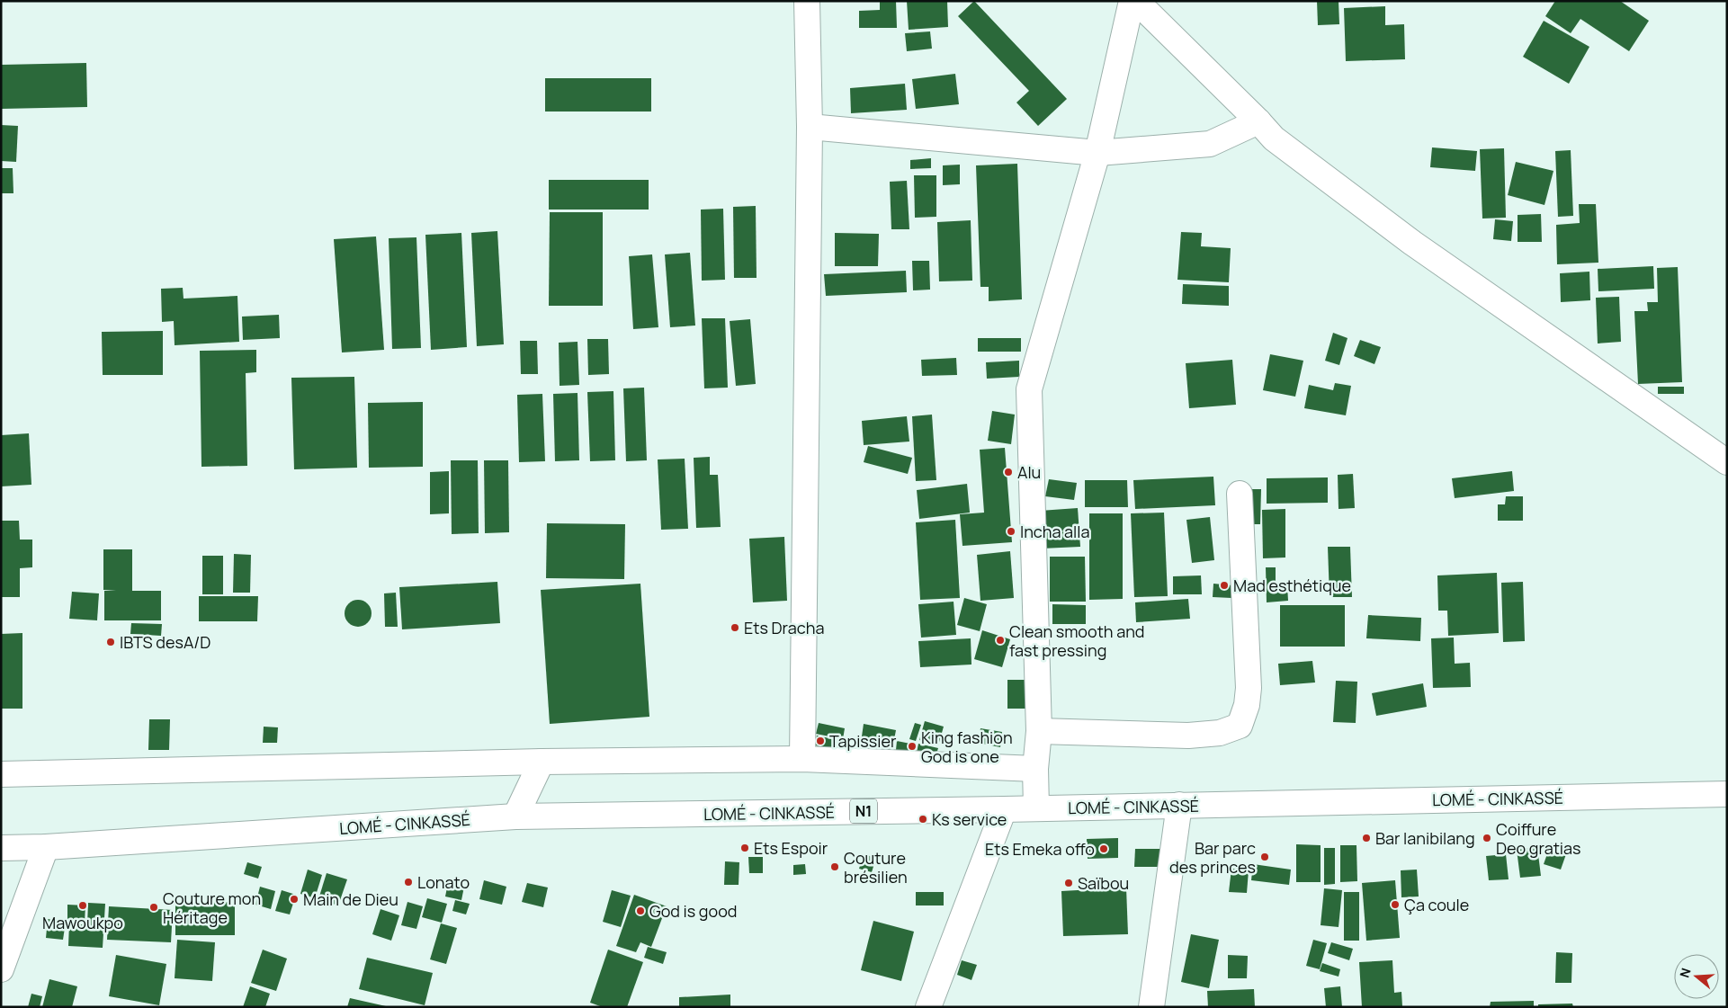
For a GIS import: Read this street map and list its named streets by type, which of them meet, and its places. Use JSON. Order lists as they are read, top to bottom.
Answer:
{
  "streets": {
    "main road": ["LOMÉ - CINKASSÉ", "N1"]
  },
  "places": [
    "Alu",
    "Incha alla",
    "Mad esthétique",
    "Ets Dracha",
    "Clean smooth and fast pressing",
    "IBTS desA/D",
    "Tapissier",
    "King fashion God is one",
    "Ks service",
    "Bar lanibilang",
    "Coiffure Deo gratias",
    "Ets Espoir",
    "Ets Emeka offo",
    "Bar parc des princes",
    "Couture brésilien",
    "Lonato",
    "Saïbou",
    "Main de Dieu",
    "Ça coule",
    "Mawoukpo",
    "Couture mon Héritage",
    "God is good"
  ],
  "north": "left"
}
